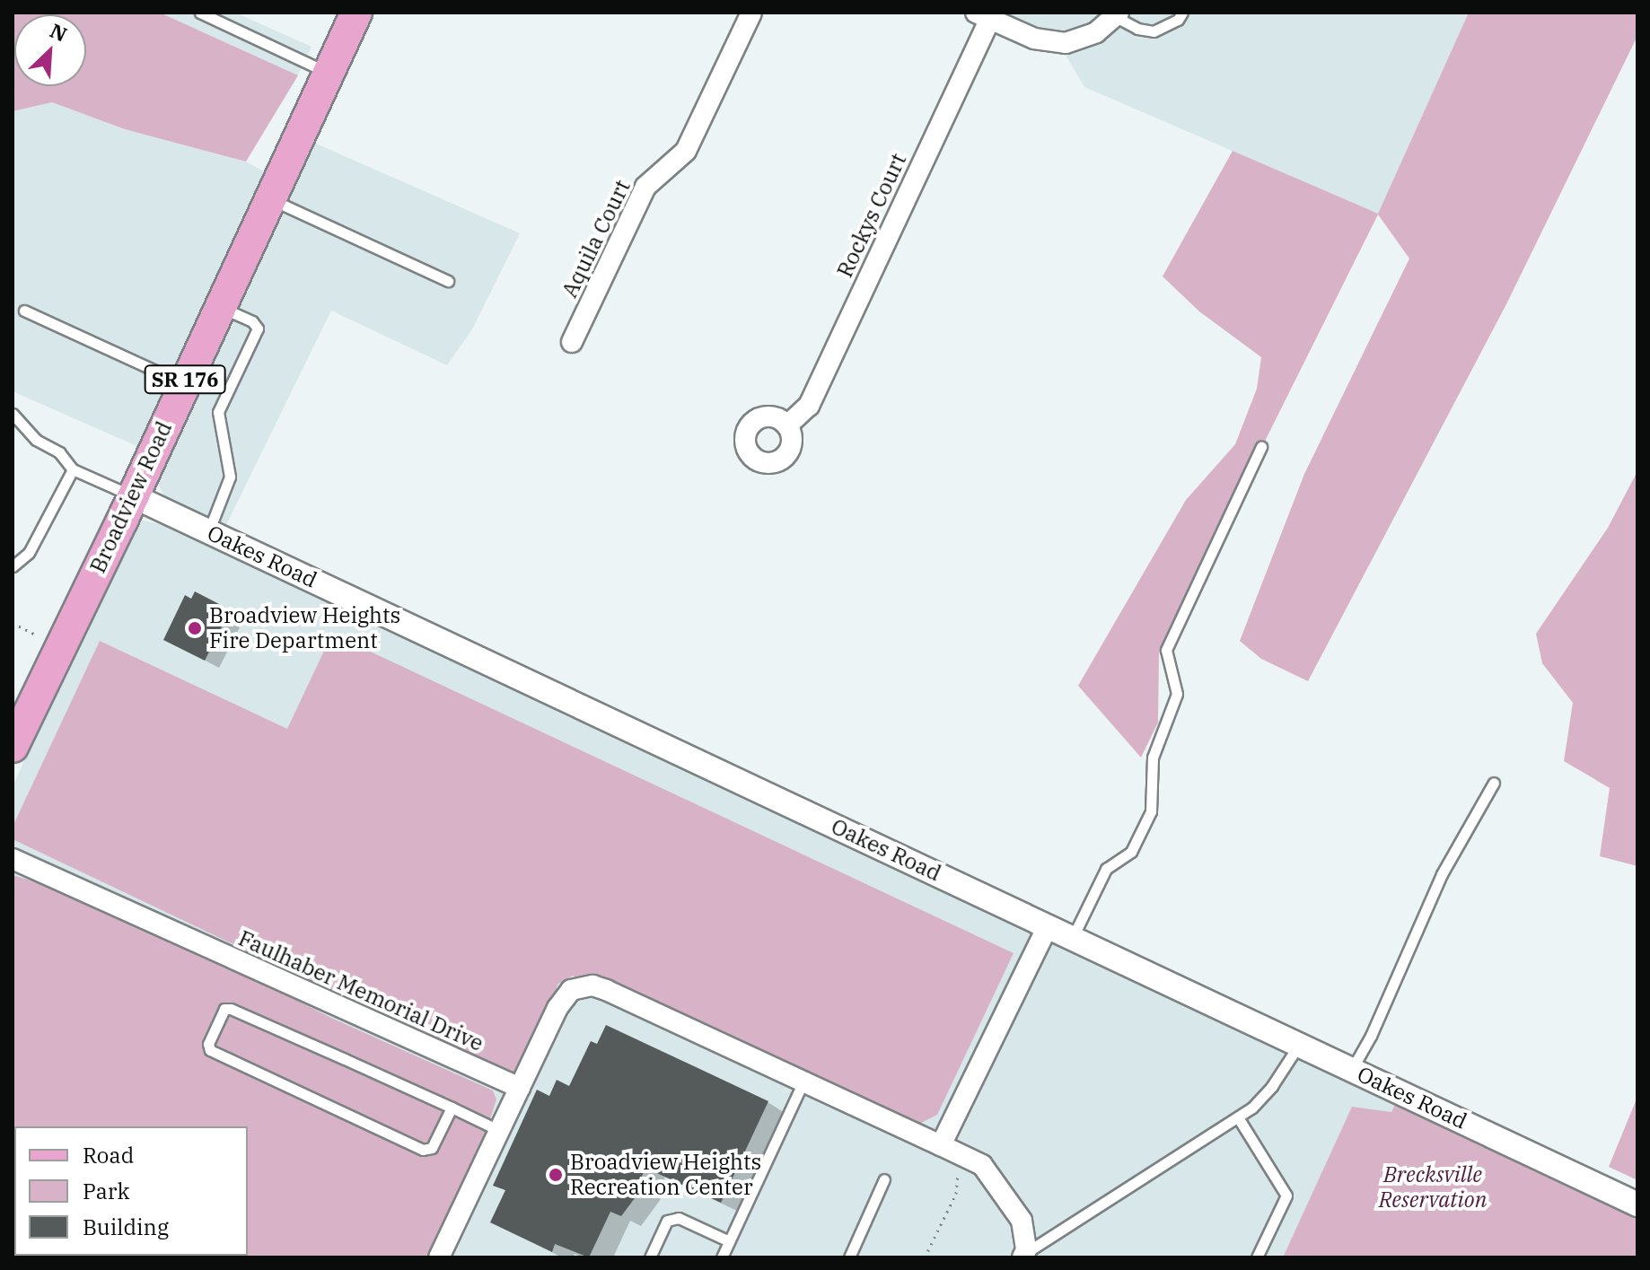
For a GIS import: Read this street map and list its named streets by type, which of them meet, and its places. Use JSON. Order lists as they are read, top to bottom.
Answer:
{
  "streets": {
    "main road": ["SR 176", "Broadview Road"],
    "street": [
      "Rockys Court",
      "Aquila Court",
      "Oakes Road",
      "Faulhaber Memorial Drive"
    ]
  },
  "crossings": [
    ["Broadview Road", "Oakes Road"]
  ],
  "parks": ["Brecksville Reservation"],
  "places": ["Broadview Heights Fire Department", "Broadview Heights Recreation Center"],
  "legend": ["Road", "Park", "Building"],
  "north": "top right"
}
